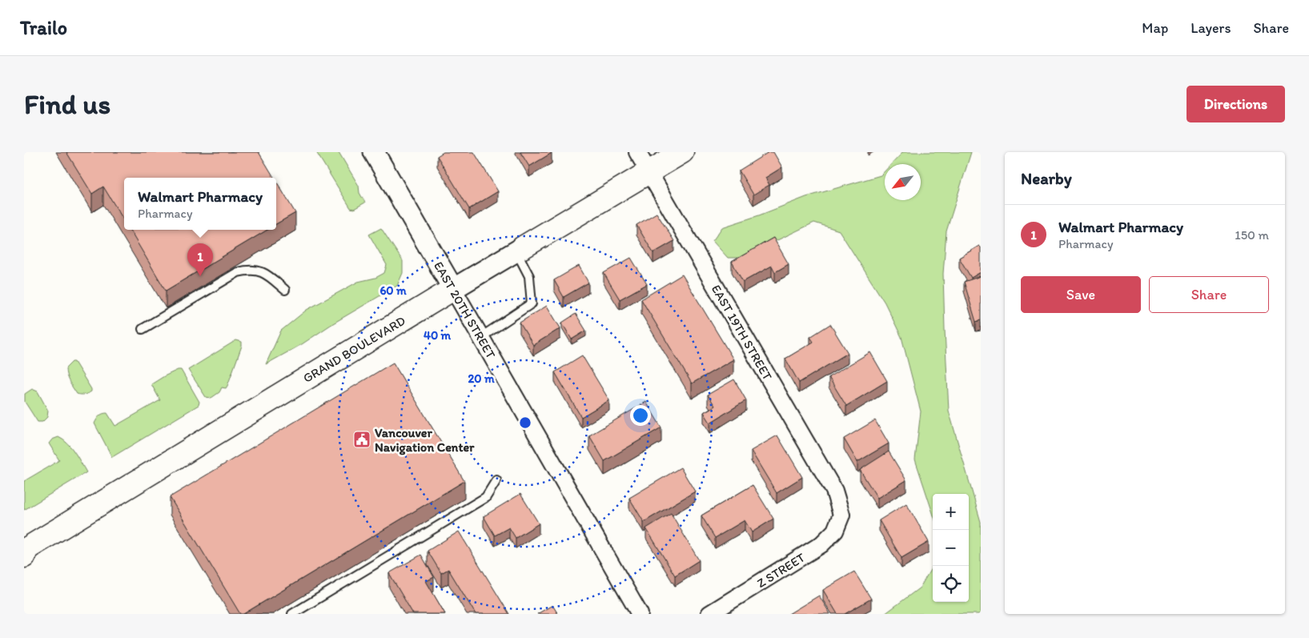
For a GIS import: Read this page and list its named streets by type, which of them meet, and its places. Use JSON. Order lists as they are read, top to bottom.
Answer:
{
  "streets": {
    "main road": ["GRAND BOULEVARD"],
    "street": ["EAST 20TH STREET", "EAST 19TH STREET", "Z STREET"]
  },
  "crossings": [
    ["EAST 20TH STREET", "GRAND BOULEVARD"],
    ["EAST 19TH STREET", "GRAND BOULEVARD"],
    ["EAST 19TH STREET", "Z STREET"]
  ],
  "places": {
    "public building": ["Vancouver Navigation Center"]
  },
  "north": "bottom left",
  "page": {
    "header": "Trailo",
    "nav": ["Map", "Layers", "Share"],
    "buttons": [
      "Directions",
      ["Save", "Share"]
    ],
    "title": "Find us",
    "heading": "Nearby",
    "popup": ["Walmart Pharmacy", "Pharmacy"],
    "list": [
      {
        "mark": "1",
        "name": "Walmart Pharmacy",
        "note": "Pharmacy",
        "value": "150 m"
      }
    ],
    "pins": "1",
    "map_buttons": ["+", "−"]
  },
  "rings": ["60 m", "40 m", "20 m"]
}
